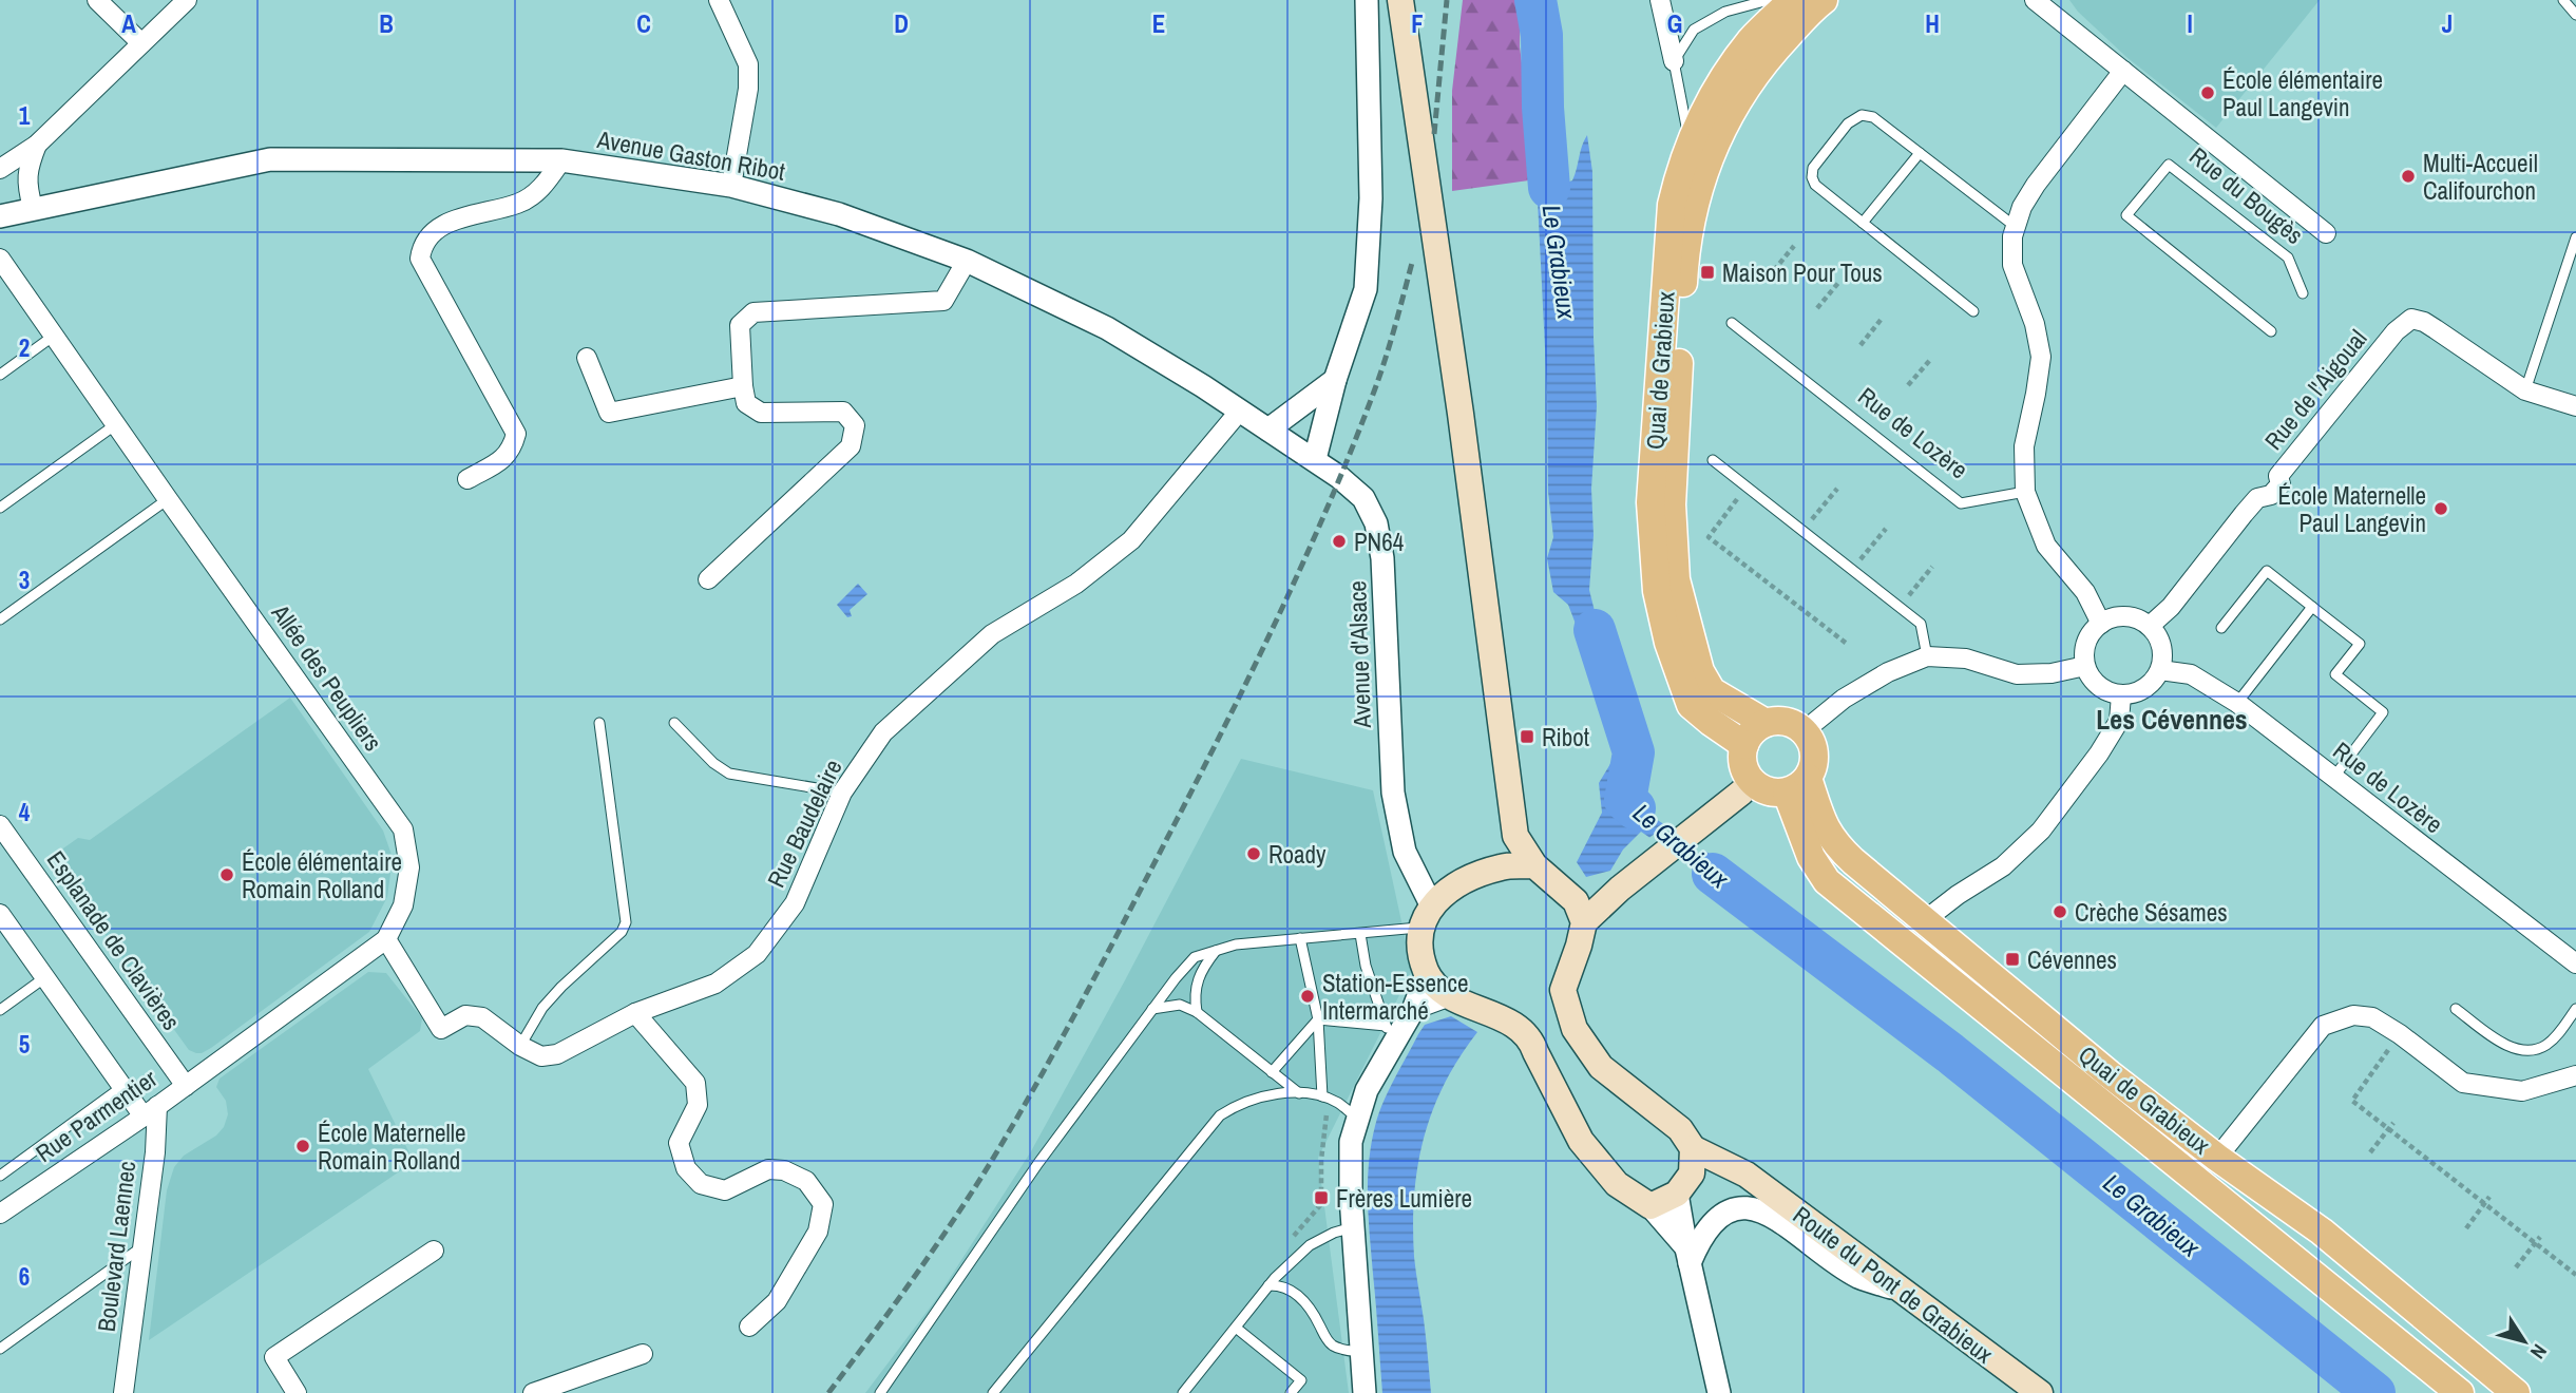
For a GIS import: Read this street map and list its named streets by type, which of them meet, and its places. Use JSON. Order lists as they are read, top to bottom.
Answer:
{
  "streets": {
    "main road": ["Quai de Grabieux", "Route du Pont de Grabieux"],
    "street": [
      "Avenue Gaston Ribot",
      "Rue de l'Aigoual",
      "Rue de Lozère",
      "Avenue d'Alsace",
      "Allée des Peupliers",
      "Rue Baudelaire",
      "Esplanade de Clavières",
      "Rue Parmentier",
      "Boulevard Laennec"
    ],
    "lane": ["Rue du Bougès"]
  },
  "crossings": [
    ["Avenue Gaston Ribot", "Avenue d'Alsace"],
    ["Avenue Gaston Ribot", "Rue Baudelaire"],
    ["Rue de l'Aigoual", "Rue de Lozère"],
    ["Allée des Peupliers", "Rue Baudelaire"],
    ["Allée des Peupliers", "Esplanade de Clavières"],
    ["Allée des Peupliers", "Rue Parmentier"],
    ["Esplanade de Clavières", "Rue Parmentier"],
    ["Rue Parmentier", "Boulevard Laennec"]
  ],
  "districts": ["Les Cévennes"],
  "water": ["Le Grabieux"],
  "places": {
    "other": [
      "École élémentaire Paul Langevin",
      "Multi-Accueil Califourchon",
      "École Maternelle Paul Langevin",
      "PN64",
      "Roady",
      "École élémentaire Romain Rolland",
      "Crèche Sésames",
      "Station-Essence Intermarché",
      "École Maternelle Romain Rolland"
    ],
    "transit": [
      "Maison Pour Tous",
      "Ribot",
      "Cévennes",
      "Frères Lumière"
    ]
  },
  "north": "bottom right",
  "grid": {
    "columns": [
      "A",
      "B",
      "C",
      "D",
      "E",
      "F",
      "G",
      "H",
      "I",
      "J"
    ],
    "rows": [
      "1",
      "2",
      "3",
      "4",
      "5",
      "6"
    ]
  }
}
